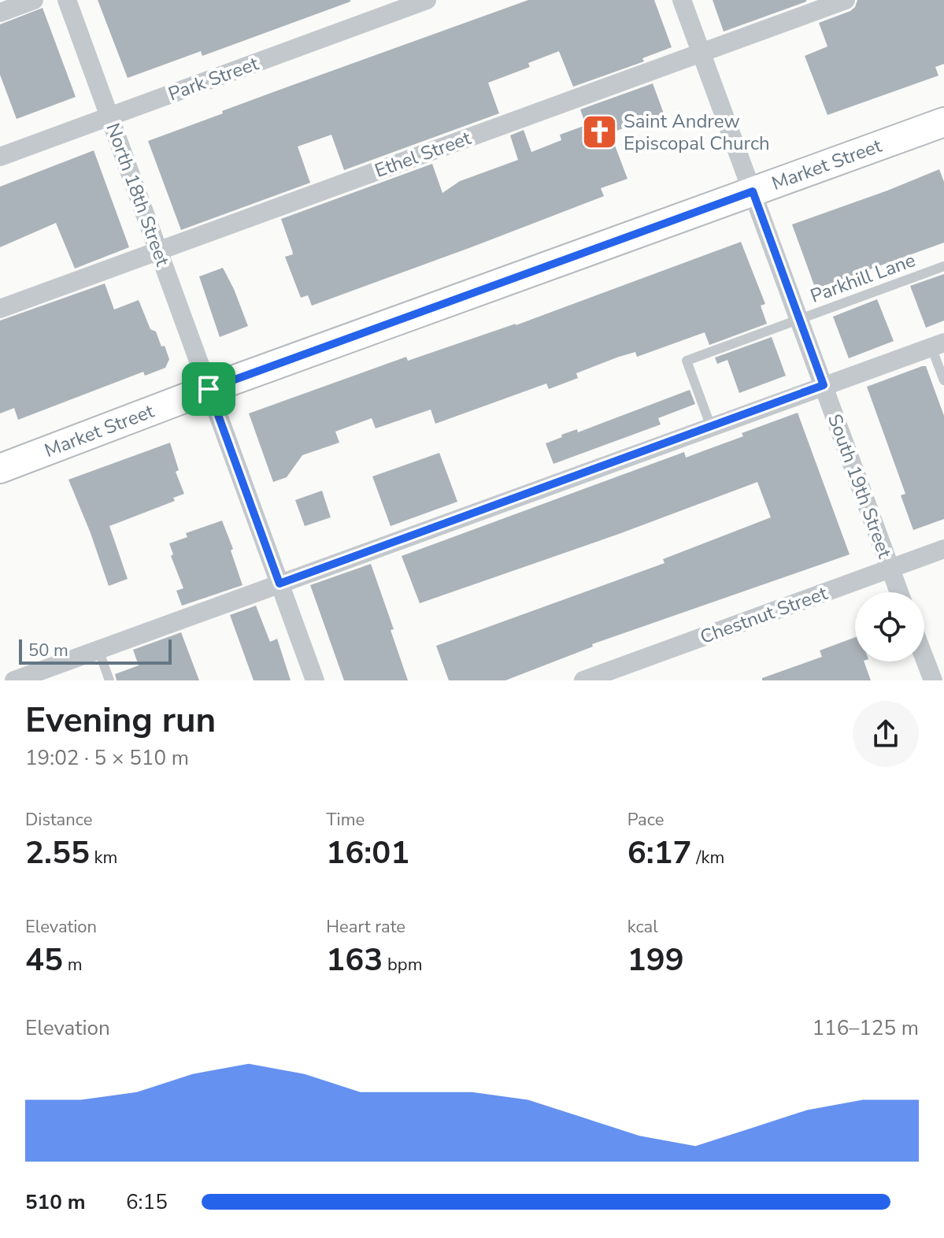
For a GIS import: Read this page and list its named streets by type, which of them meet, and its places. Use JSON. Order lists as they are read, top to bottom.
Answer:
{
  "streets": {
    "main road": ["Market Street"],
    "street": [
      "Park Street",
      "Ethel Street",
      "North 18th Street",
      "South 19th Street",
      "Chestnut Street"
    ],
    "lane": ["Parkhill Lane"]
  },
  "crossings": [
    ["Park Street", "North 18th Street"],
    ["Ethel Street", "North 18th Street"],
    ["Ethel Street", "South 19th Street"],
    ["Market Street", "North 18th Street"],
    ["Market Street", "South 19th Street"],
    ["Parkhill Lane", "South 19th Street"],
    ["South 19th Street", "Chestnut Street"]
  ],
  "places": {
    "church": ["Saint Andrew Episcopal Church"]
  },
  "scale_bar": "50 m",
  "page": {
    "scale": "50 m",
    "heading": ["Evening run", "19:02 · 5 × 510 m"],
    "stats": [
      ["Distance", "2.55 km"],
      ["Time", "16:01"],
      ["Pace", "6:17 /km"],
      ["Elevation", "45 m"],
      ["Heart rate", "163 bpm"],
      ["kcal", "199"]
    ],
    "chart": ["Elevation", "116–125 m"],
    "list": [
      {
        "name": "510 m",
        "note": "6:15"
      }
    ]
  }
}
